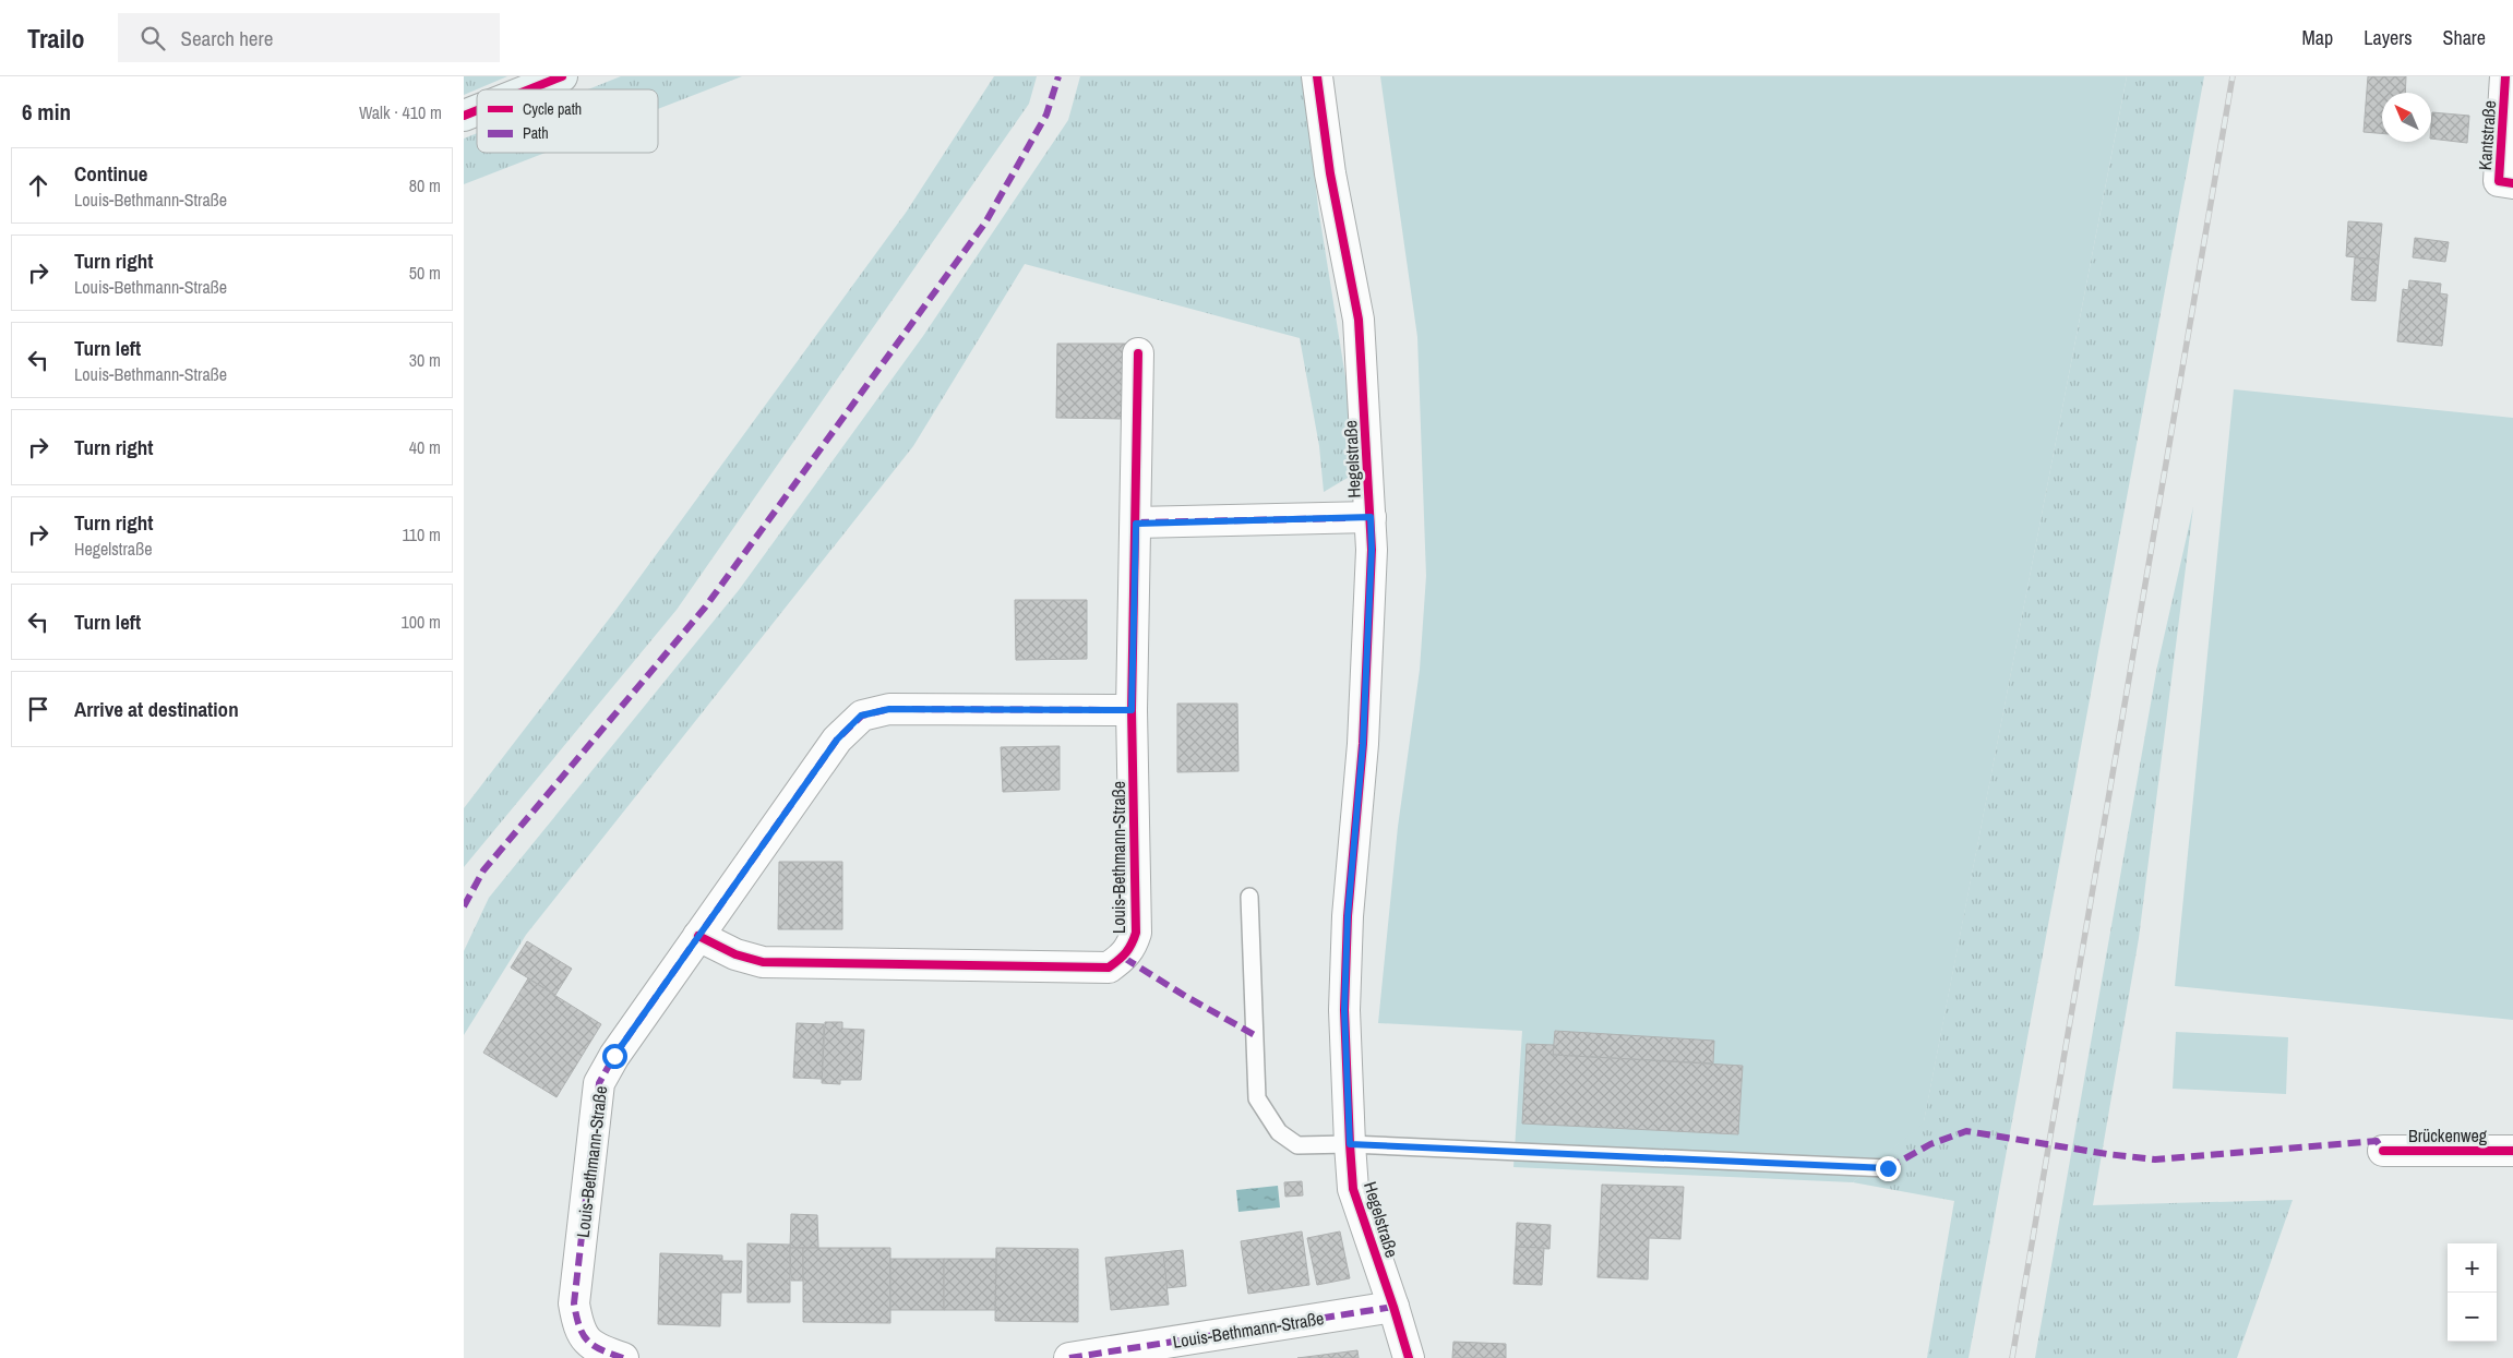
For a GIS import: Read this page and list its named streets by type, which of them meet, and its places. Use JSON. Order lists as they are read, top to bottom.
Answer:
{
  "streets": {
    "street": [
      "Kantstraße",
      "Hegelstraße",
      "Louis-Bethmann-Straße",
      "Brückenweg"
    ]
  },
  "crossings": [
    ["Hegelstraße", "Louis-Bethmann-Straße"]
  ],
  "legend": ["Cycle path", "Path"],
  "north": "top left",
  "page": {
    "header": "Trailo",
    "search": "Search here",
    "nav": ["Map", "Layers", "Share"],
    "heading": ["6 min", "Walk · 410 m"],
    "list": [
      ["Continue", "Louis-Bethmann-Straße", "80 m"],
      ["Turn right", "Louis-Bethmann-Straße", "50 m"],
      ["Turn left", "Louis-Bethmann-Straße", "30 m"],
      ["Turn right", "40 m"],
      ["Turn right", "Hegelstraße", "110 m"],
      ["Turn left", "100 m"],
      "Arrive at destination"
    ],
    "map_buttons": ["+", "−"]
  }
}
